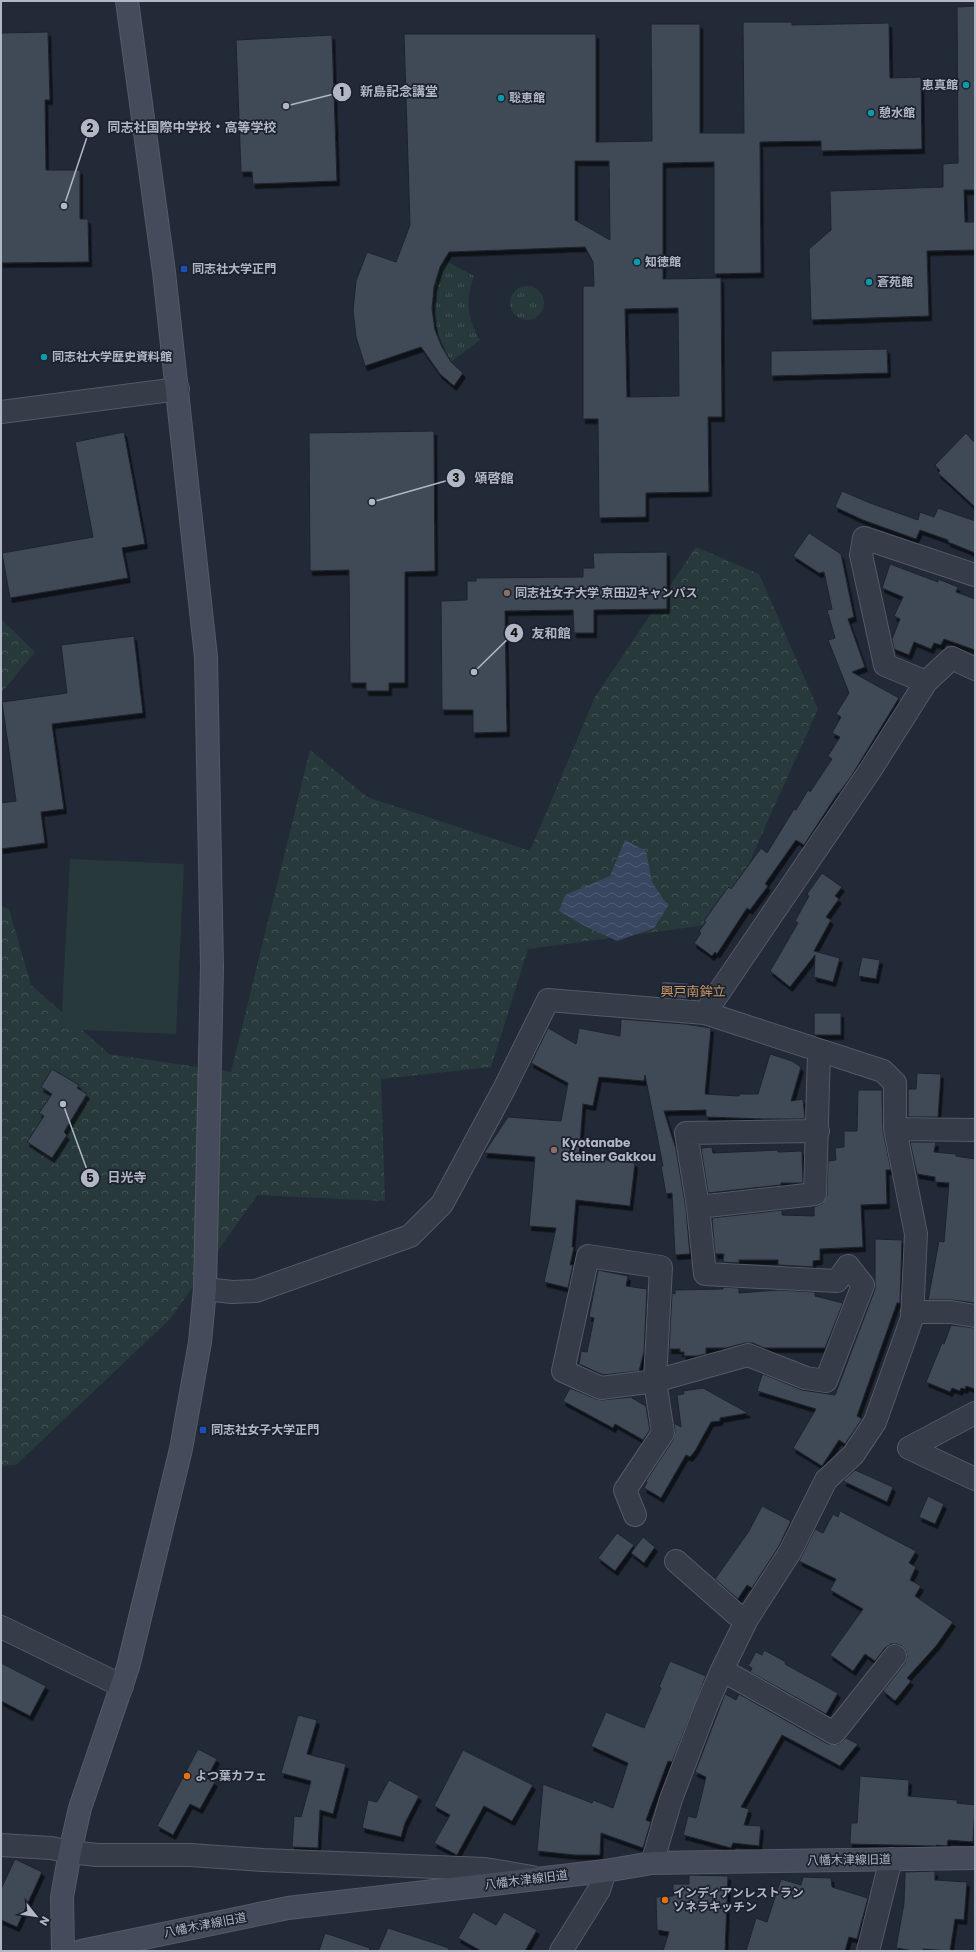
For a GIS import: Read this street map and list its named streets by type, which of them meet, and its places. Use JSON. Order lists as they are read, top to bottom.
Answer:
{
  "streets": {
    "street": ["八幡木津線旧道"]
  },
  "districts": ["興戸南鉾立"],
  "places": {
    "other": [
      "恵真館",
      "聡恵館",
      "新島記念講堂",
      "憩水館",
      "同志社国際中学校・高等学校",
      "知徳館",
      "蒼苑館",
      "同志社大学歴史資料館",
      "頌啓館",
      "同志社女子大学 京田辺キャンパス",
      "友和館",
      "日光寺",
      "Kyotanabe Steiner Gakkou",
      "よつ葉カフェ",
      "インディアンレストラン ソネラキッチン"
    ],
    "transit": ["同志社大学正門", "同志社女子大学正門"]
  },
  "north": "bottom right"
}
